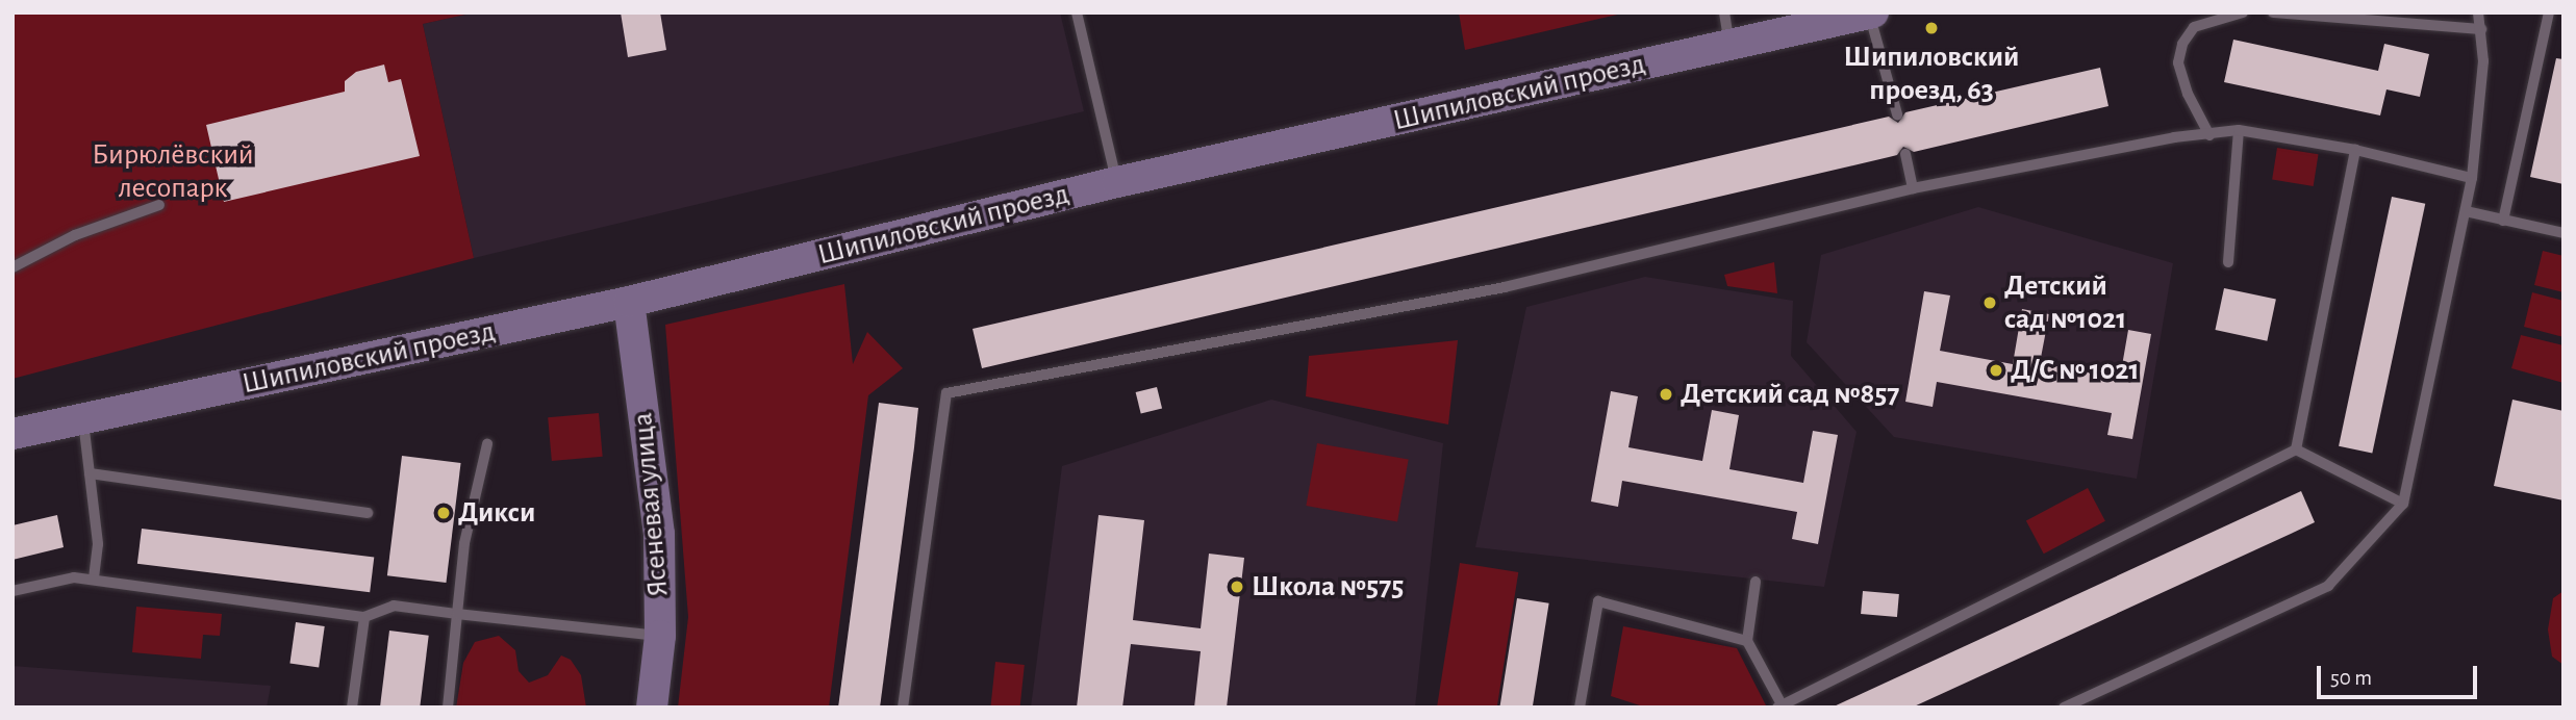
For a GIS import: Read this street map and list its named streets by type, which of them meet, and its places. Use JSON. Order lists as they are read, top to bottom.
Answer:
{
  "streets": {
    "main road": ["Шипиловский проезд", "Ясеневая улица"]
  },
  "crossings": [
    ["Шипиловский проезд", "Ясеневая улица"]
  ],
  "parks": ["Бирюлёвский лесопарк"],
  "places": [
    "Шипиловский проезд, 63",
    "Детский сад №1021",
    "Д/C № 1021",
    "Детский сад №857",
    "Дикси",
    "Школа №575"
  ],
  "scale_bar": "50 m"
}
